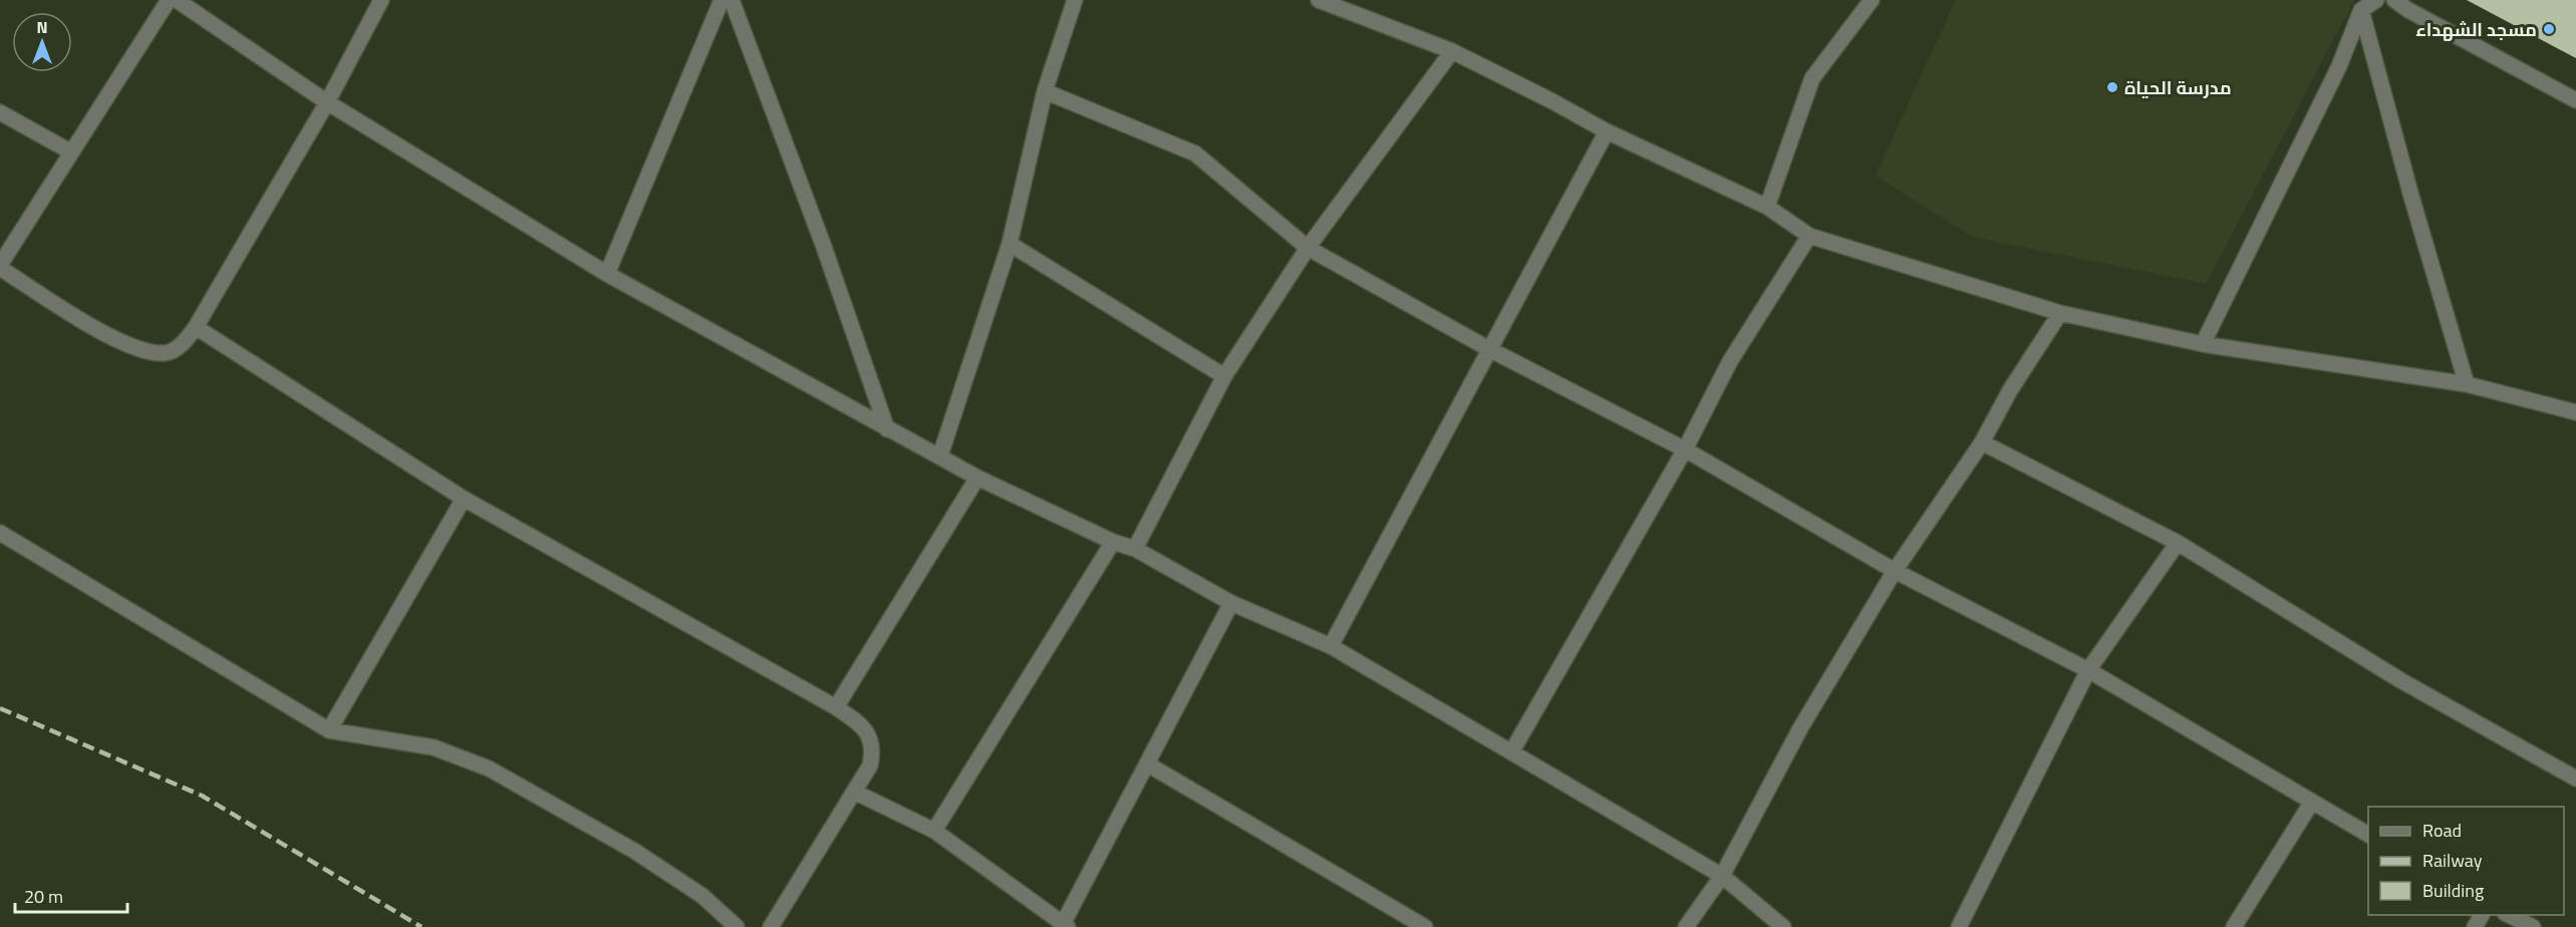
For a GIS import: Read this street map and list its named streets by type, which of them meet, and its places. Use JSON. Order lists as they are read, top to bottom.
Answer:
{
  "places": ["مسجد الشهداء", "مدرسة الحياة"],
  "legend": ["Road", "Railway", "Building"],
  "scale_bar": "20 m",
  "north": "top"
}
